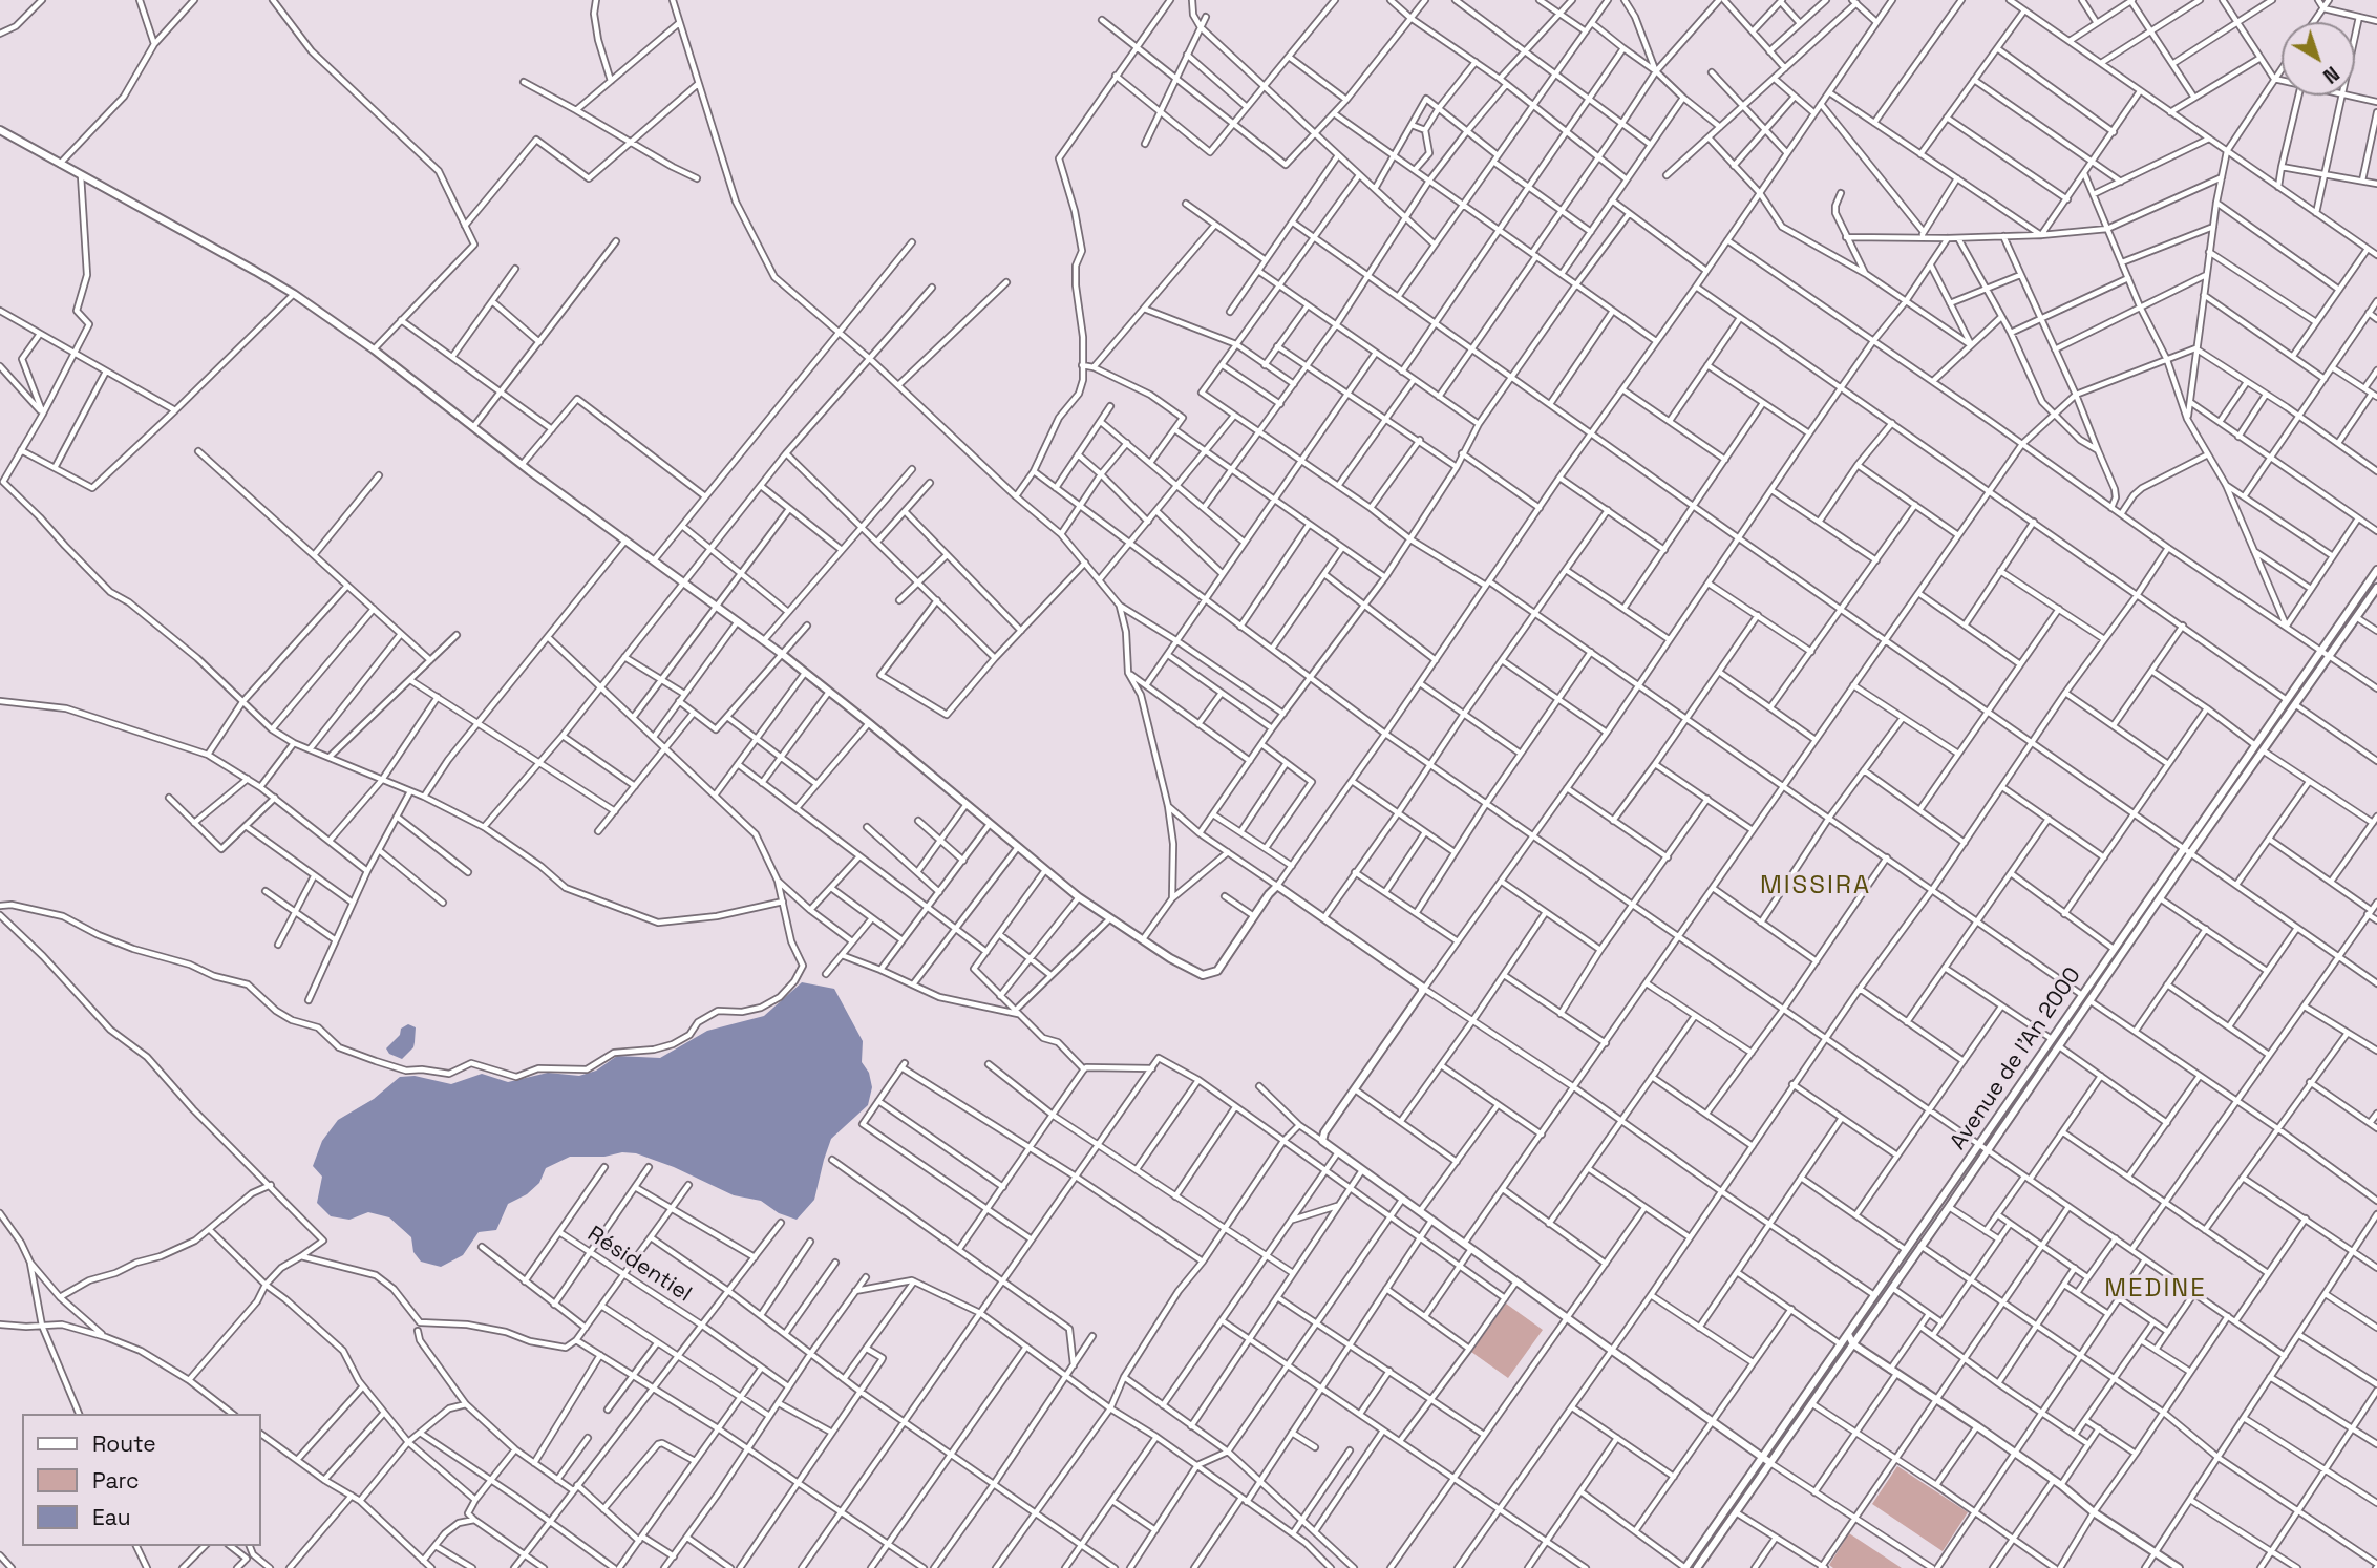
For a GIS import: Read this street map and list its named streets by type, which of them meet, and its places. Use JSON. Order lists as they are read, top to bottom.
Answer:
{
  "streets": {
    "main road": ["Avenue de l'An 2000"],
    "street": ["Résidentiel"]
  },
  "districts": ["MISSIRA", "MEDINE"],
  "legend": ["Route", "Parc", "Eau"],
  "north": "bottom right"
}
